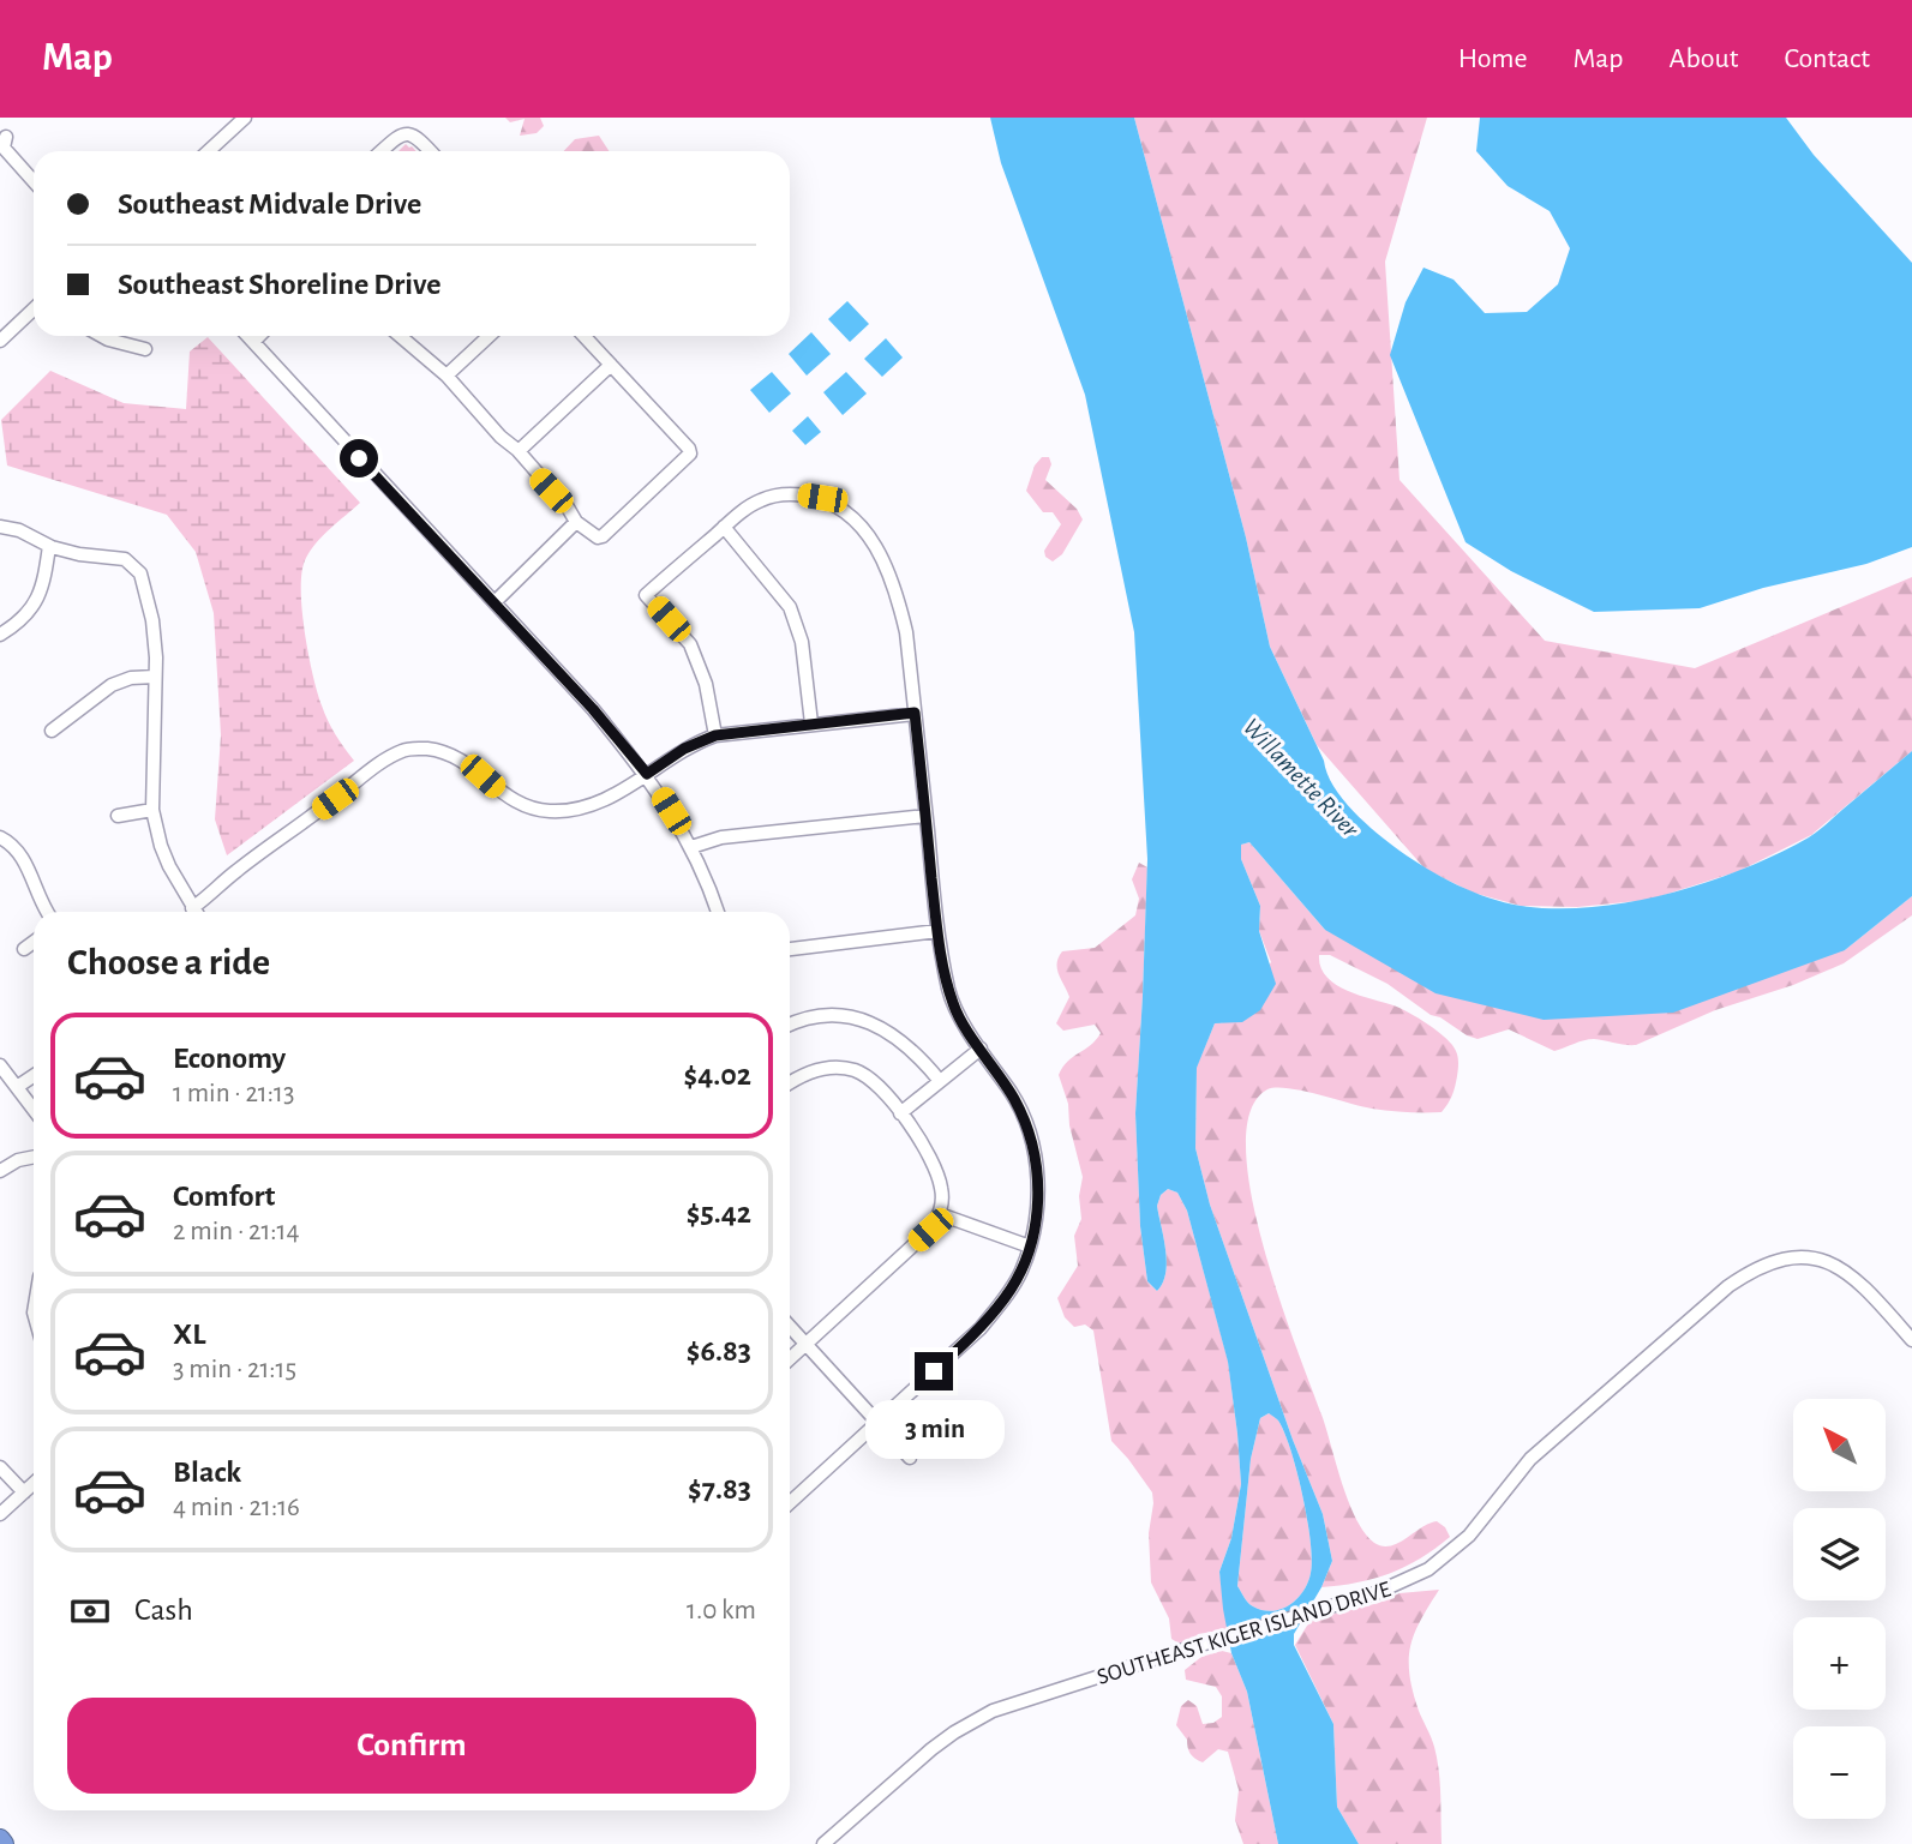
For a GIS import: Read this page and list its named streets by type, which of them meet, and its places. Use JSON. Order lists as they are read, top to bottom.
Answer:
{
  "streets": {
    "street": ["SOUTHEAST KIGER ISLAND DRIVE"]
  },
  "water": ["Willamette River"],
  "north": "top left",
  "page": {
    "header": "Map",
    "nav": [
      "Home",
      "Map",
      "About",
      "Contact"
    ],
    "banner": ["Southeast Midvale Drive", "Southeast Shoreline Drive"],
    "heading": "Choose a ride",
    "list": [
      {
        "name": "Economy",
        "note": "1 min · 21:13",
        "value": "$4.02"
      },
      {
        "name": "Comfort",
        "note": "2 min · 21:14",
        "value": "$5.42"
      },
      {
        "name": "XL",
        "note": "3 min · 21:15",
        "value": "$6.83"
      },
      {
        "name": "Black",
        "note": "4 min · 21:16",
        "value": "$7.83"
      }
    ],
    "map_buttons": ["+", "−"],
    "bubble": "3 min",
    "pay": ["Cash", "1.0 km"],
    "buttons": "Confirm"
  }
}
